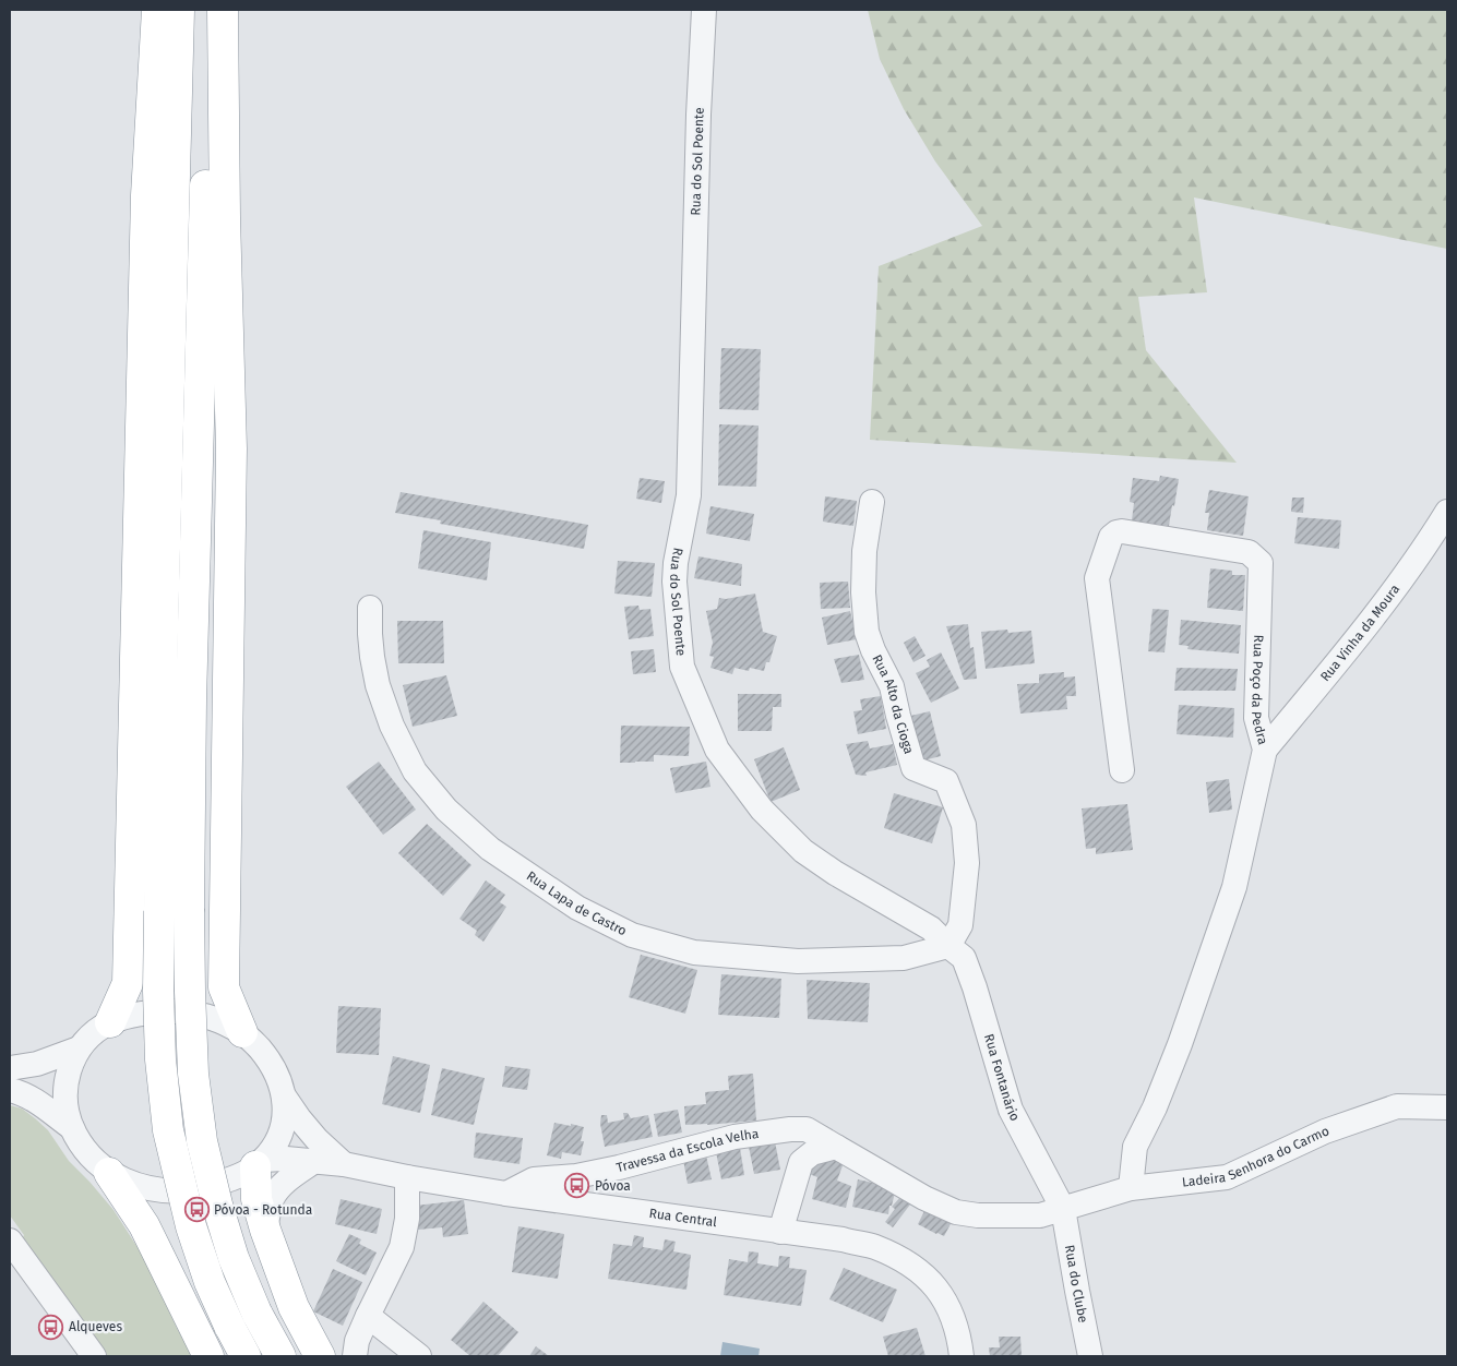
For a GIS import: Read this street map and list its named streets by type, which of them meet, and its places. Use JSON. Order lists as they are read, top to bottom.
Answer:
{
  "streets": {
    "street": [
      "Rua do Sol Poente",
      "Rua Vinha da Moura",
      "Rua Poço da Pedra",
      "Rua Alto da Cioga",
      "Rua Lapa de Castro",
      "Rua Fontanário",
      "Travessa da Escola Velha",
      "Ladeira Senhora do Carmo",
      "Rua Central",
      "Rua do Clube"
    ]
  },
  "crossings": [
    ["Rua do Sol Poente", "Rua Alto da Cioga"],
    ["Rua do Sol Poente", "Rua Lapa de Castro"],
    ["Rua do Sol Poente", "Rua Fontanário"],
    ["Rua Vinha da Moura", "Rua Poço da Pedra"],
    ["Rua Poço da Pedra", "Ladeira Senhora do Carmo"],
    ["Rua Alto da Cioga", "Rua Lapa de Castro"],
    ["Rua Alto da Cioga", "Rua Fontanário"],
    ["Rua Lapa de Castro", "Rua Fontanário"],
    ["Rua Fontanário", "Travessa da Escola Velha"],
    ["Rua Fontanário", "Ladeira Senhora do Carmo"],
    ["Rua Fontanário", "Rua do Clube"],
    ["Travessa da Escola Velha", "Ladeira Senhora do Carmo"],
    ["Travessa da Escola Velha", "Rua Central"],
    ["Travessa da Escola Velha", "Rua do Clube"],
    ["Ladeira Senhora do Carmo", "Rua do Clube"]
  ],
  "places": {
    "bus stop": ["Póvoa", "Póvoa - Rotunda", "Alqueves"]
  }
}
